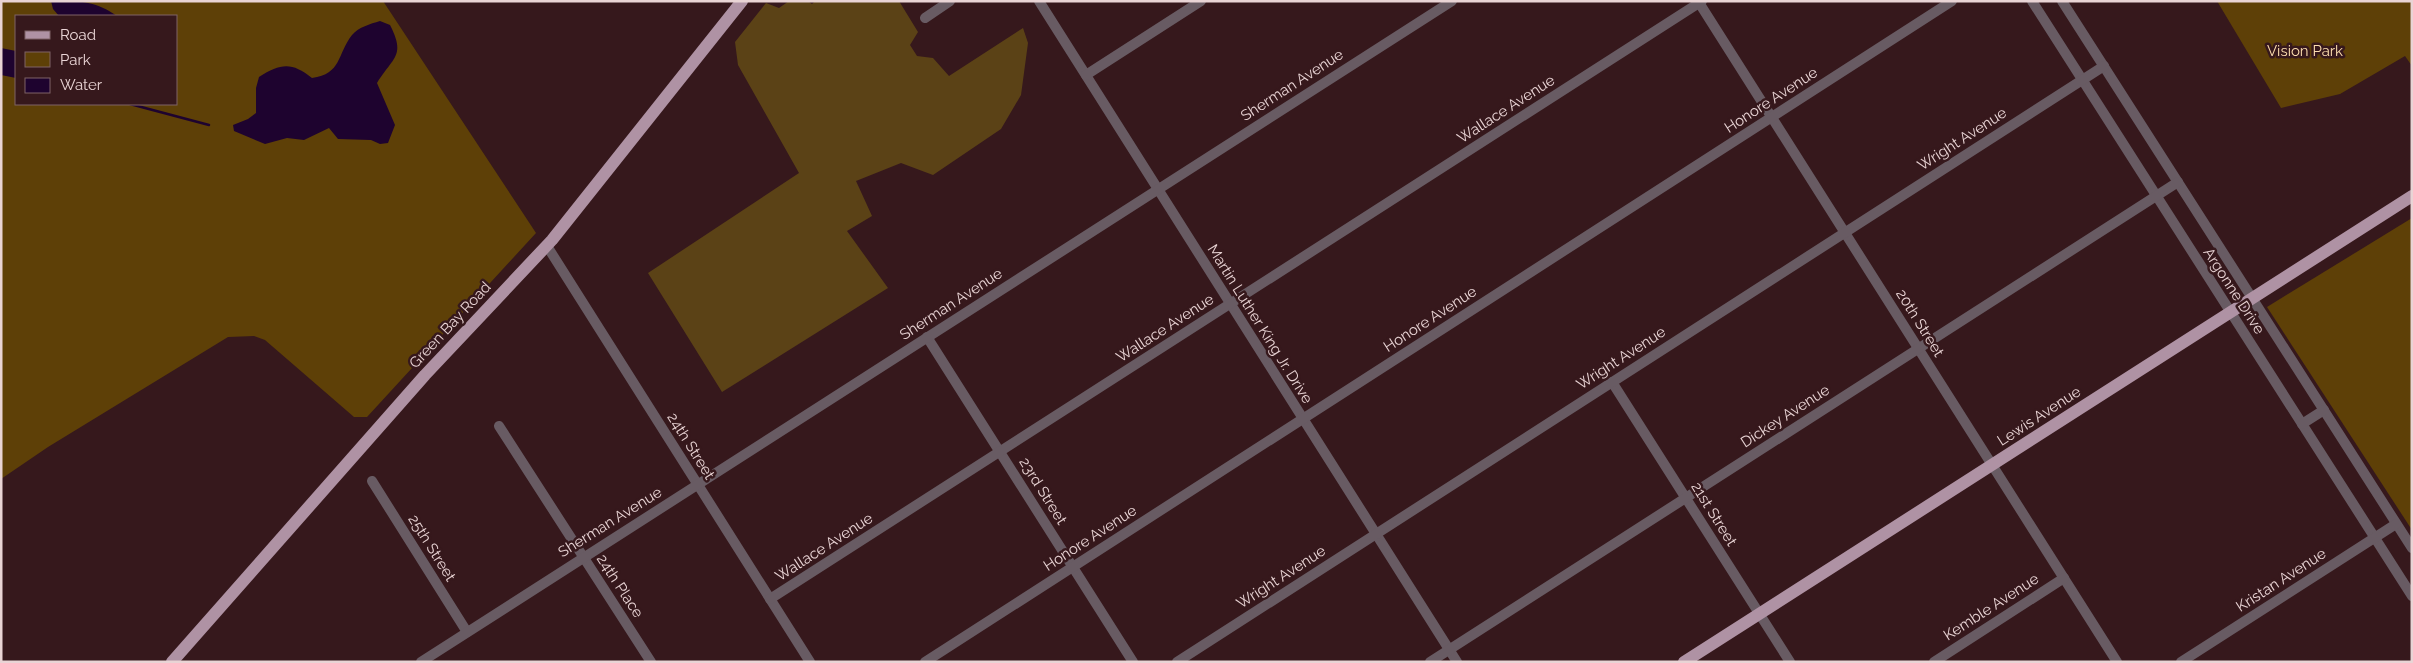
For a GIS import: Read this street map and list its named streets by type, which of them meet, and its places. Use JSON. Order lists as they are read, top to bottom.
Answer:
{
  "streets": {
    "main road": ["Green Bay Road", "Lewis Avenue"],
    "street": [
      "Sherman Avenue",
      "Honore Avenue",
      "Wallace Avenue",
      "Wright Avenue",
      "Argonne Drive",
      "20th Street",
      "Martin Luther King Jr. Drive",
      "Dickey Avenue",
      "24th Street",
      "23rd Street",
      "21st Street",
      "25th Street",
      "Kristan Avenue",
      "24th Place",
      "Kemble Avenue"
    ]
  },
  "crossings": [
    ["Sherman Avenue", "Martin Luther King Jr. Drive"],
    ["Sherman Avenue", "24th Street"],
    ["Sherman Avenue", "23rd Street"],
    ["Sherman Avenue", "25th Street"],
    ["Sherman Avenue", "24th Place"],
    ["Honore Avenue", "20th Street"],
    ["Honore Avenue", "Martin Luther King Jr. Drive"],
    ["Honore Avenue", "23rd Street"],
    ["Wallace Avenue", "20th Street"],
    ["Wallace Avenue", "Martin Luther King Jr. Drive"],
    ["Wallace Avenue", "24th Street"],
    ["Wallace Avenue", "23rd Street"],
    ["Wright Avenue", "Argonne Drive"],
    ["Wright Avenue", "20th Street"],
    ["Wright Avenue", "Martin Luther King Jr. Drive"],
    ["Wright Avenue", "21st Street"],
    ["Argonne Drive", "Dickey Avenue"],
    ["Argonne Drive", "Lewis Avenue"],
    ["Argonne Drive", "Kristan Avenue"],
    ["20th Street", "Dickey Avenue"],
    ["20th Street", "Lewis Avenue"],
    ["20th Street", "Kemble Avenue"],
    ["Martin Luther King Jr. Drive", "Dickey Avenue"],
    ["Green Bay Road", "24th Street"],
    ["Dickey Avenue", "21st Street"],
    ["Lewis Avenue", "21st Street"]
  ],
  "parks": ["Vision Park"],
  "legend": ["Road", "Park", "Water"]
}
